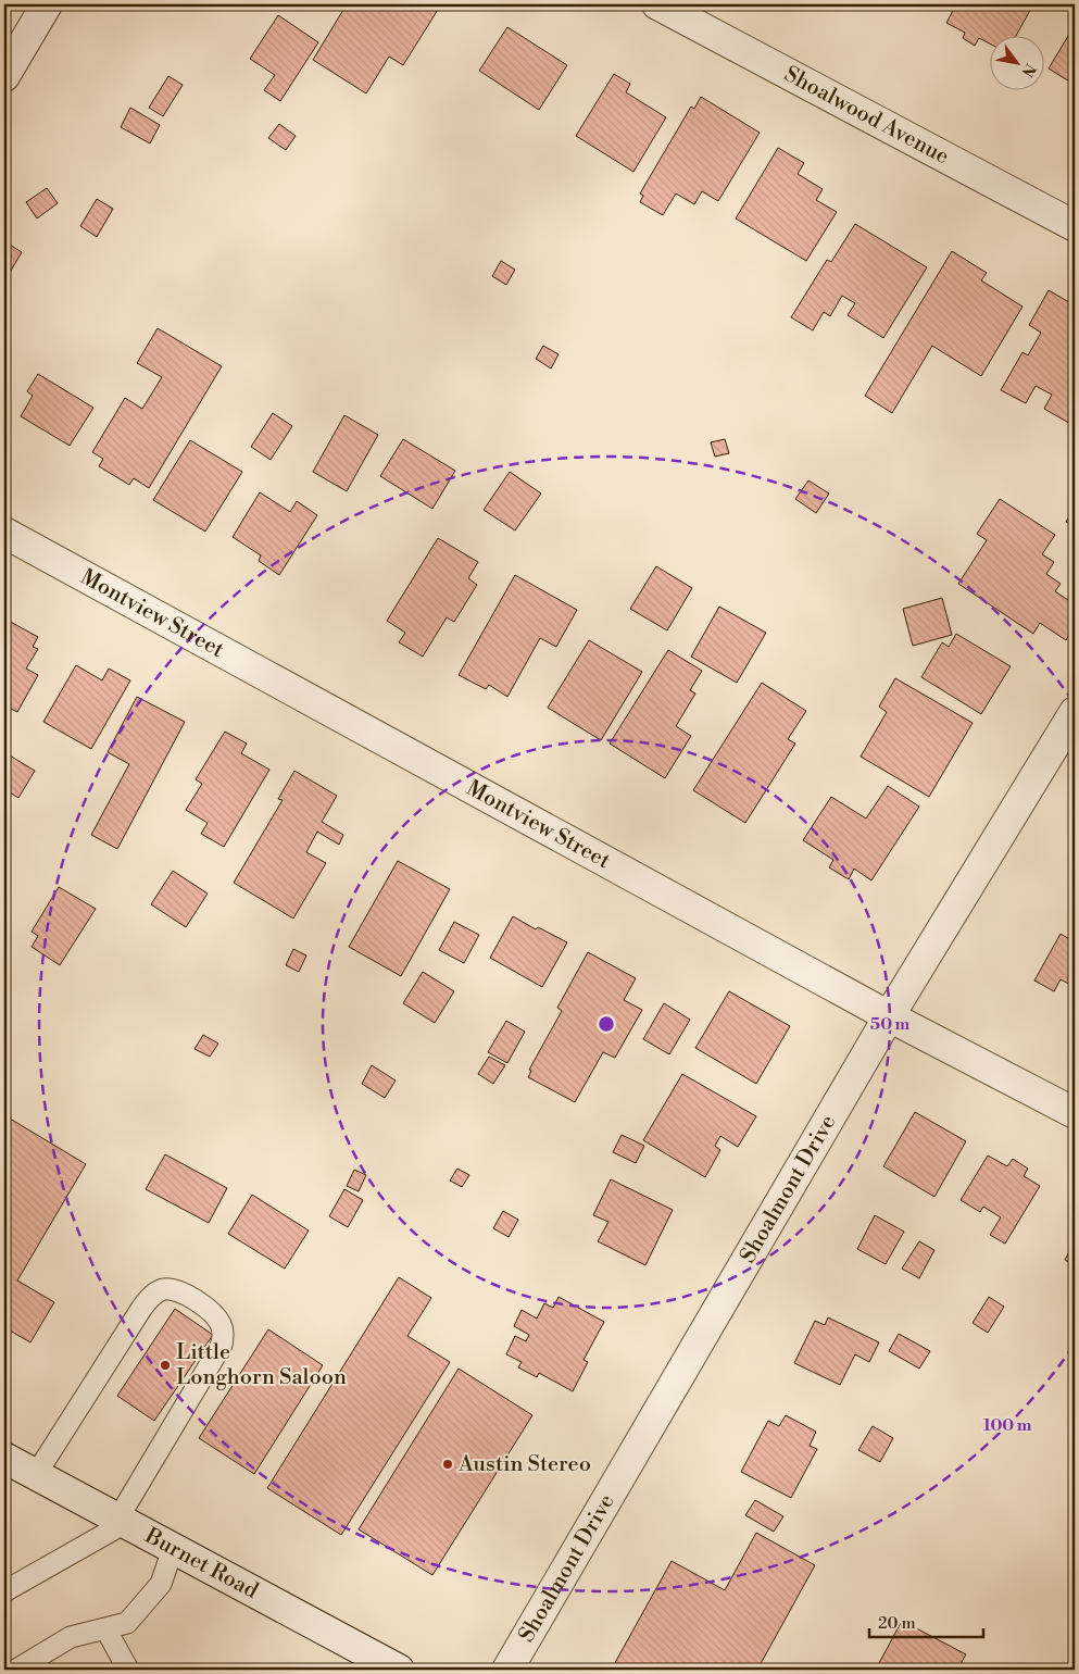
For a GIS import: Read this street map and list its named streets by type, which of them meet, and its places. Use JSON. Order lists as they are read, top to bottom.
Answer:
{
  "streets": {
    "street": [
      "Shoalwood Avenue",
      "Montview Street",
      "Shoalmont Drive",
      "Burnet Road"
    ]
  },
  "crossings": [
    ["Montview Street", "Shoalmont Drive"]
  ],
  "places": ["Little Longhorn Saloon", "Austin Stereo"],
  "scale_bar": "20 m",
  "north": "bottom right",
  "rings": ["50 m", "100 m"]
}
